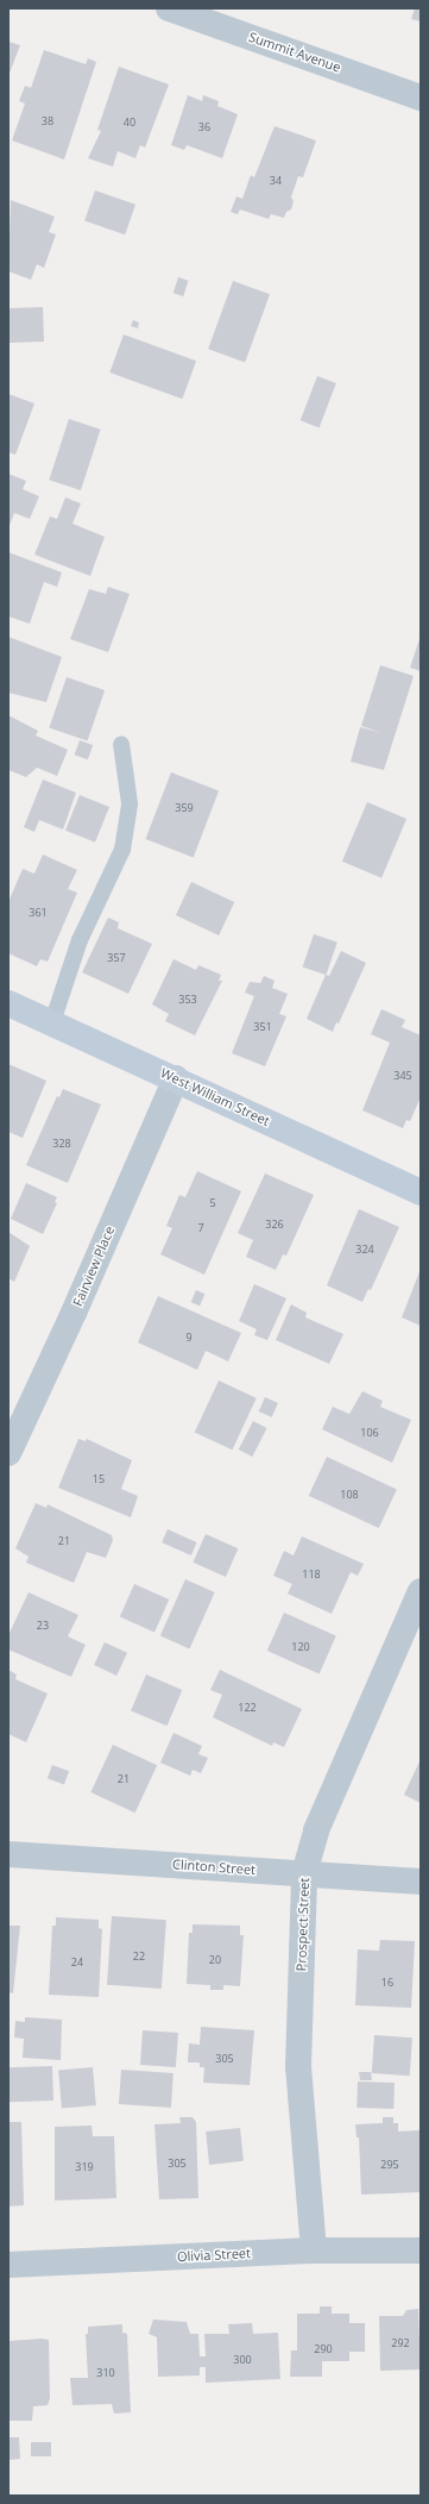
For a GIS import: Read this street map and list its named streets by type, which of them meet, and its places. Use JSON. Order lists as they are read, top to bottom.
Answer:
{
  "streets": {
    "street": [
      "Summit Avenue",
      "West William Street",
      "Fairview Place",
      "Clinton Street",
      "Prospect Street",
      "Olivia Street"
    ]
  },
  "crossings": [
    ["West William Street", "Fairview Place"],
    ["Clinton Street", "Prospect Street"],
    ["Prospect Street", "Olivia Street"]
  ],
  "house_numbers": [
    "38",
    "40",
    "36",
    "34",
    "359",
    "361",
    "357",
    "353",
    "351",
    "345",
    "328",
    "5",
    "326",
    "7",
    "324",
    "9",
    "106",
    "15",
    "108",
    "21",
    "118",
    "23",
    "120",
    "122",
    "21",
    "22",
    "20",
    "24",
    "16",
    "305",
    "305",
    "295",
    "319",
    "292",
    "290",
    "300",
    "310"
  ]
}
